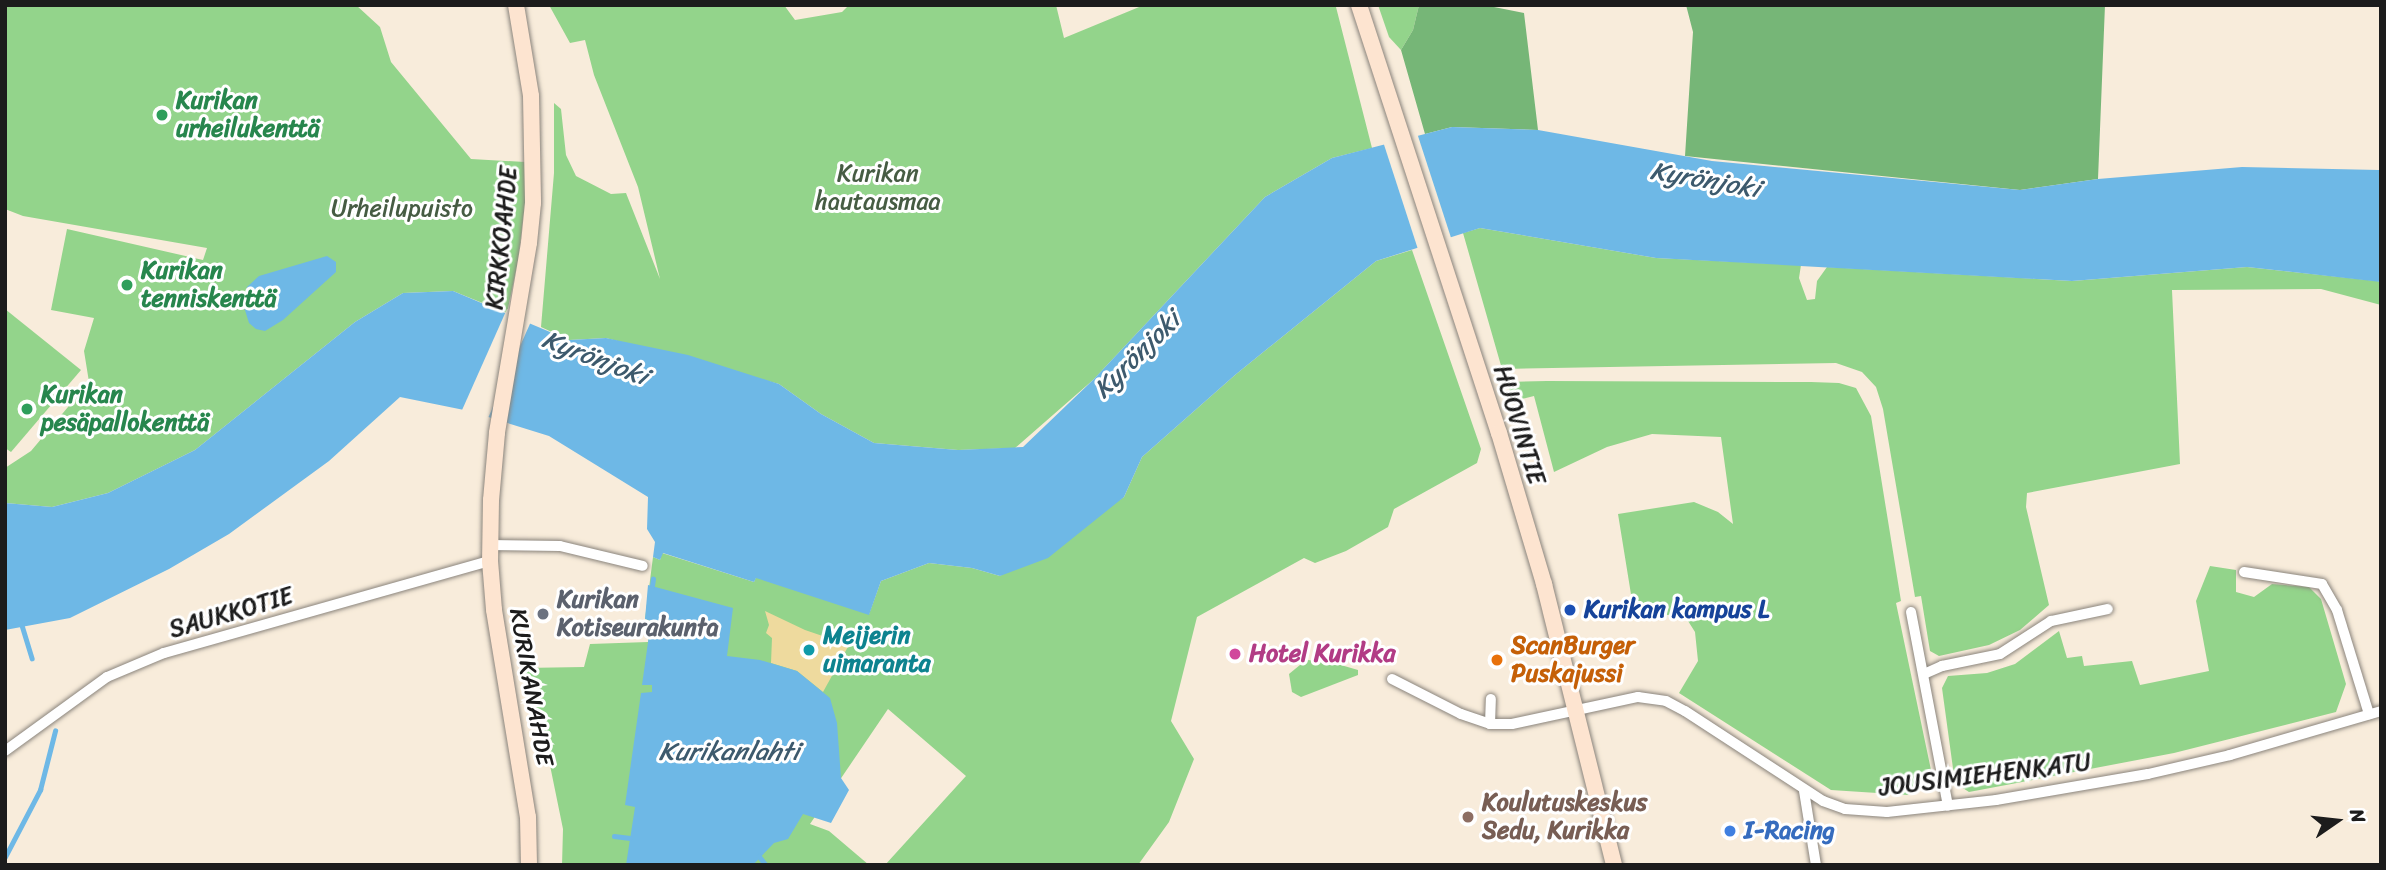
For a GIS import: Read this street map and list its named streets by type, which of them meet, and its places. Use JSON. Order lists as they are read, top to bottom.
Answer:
{
  "streets": {
    "main road": ["KIRKKOAHDE", "HUOVINTIE", "KURIKANAHDE"],
    "street": ["SAUKKOTIE", "JOUSIMIEHENKATU"]
  },
  "crossings": [
    ["KIRKKOAHDE", "KURIKANAHDE"],
    ["HUOVINTIE", "JOUSIMIEHENKATU"],
    ["SAUKKOTIE", "KURIKANAHDE"]
  ],
  "water": ["Kyrönjoki", "Kurikanlahti"],
  "parks": ["Kurikan hautausmaa", "Urheilupuisto"],
  "places": [
    "Kurikan urheilukenttä",
    "Kurikan tenniskenttä",
    "Kurikan pesäpallokenttä",
    "Kurikan kampus L",
    "Kurikan Kotiseurakunta",
    "Meijerin uimaranta",
    "Hotel Kurikka",
    "ScanBurger Puskajussi",
    "Koulutuskeskus Sedu, Kurikka",
    "I-Racing"
  ],
  "north": "right"
}
